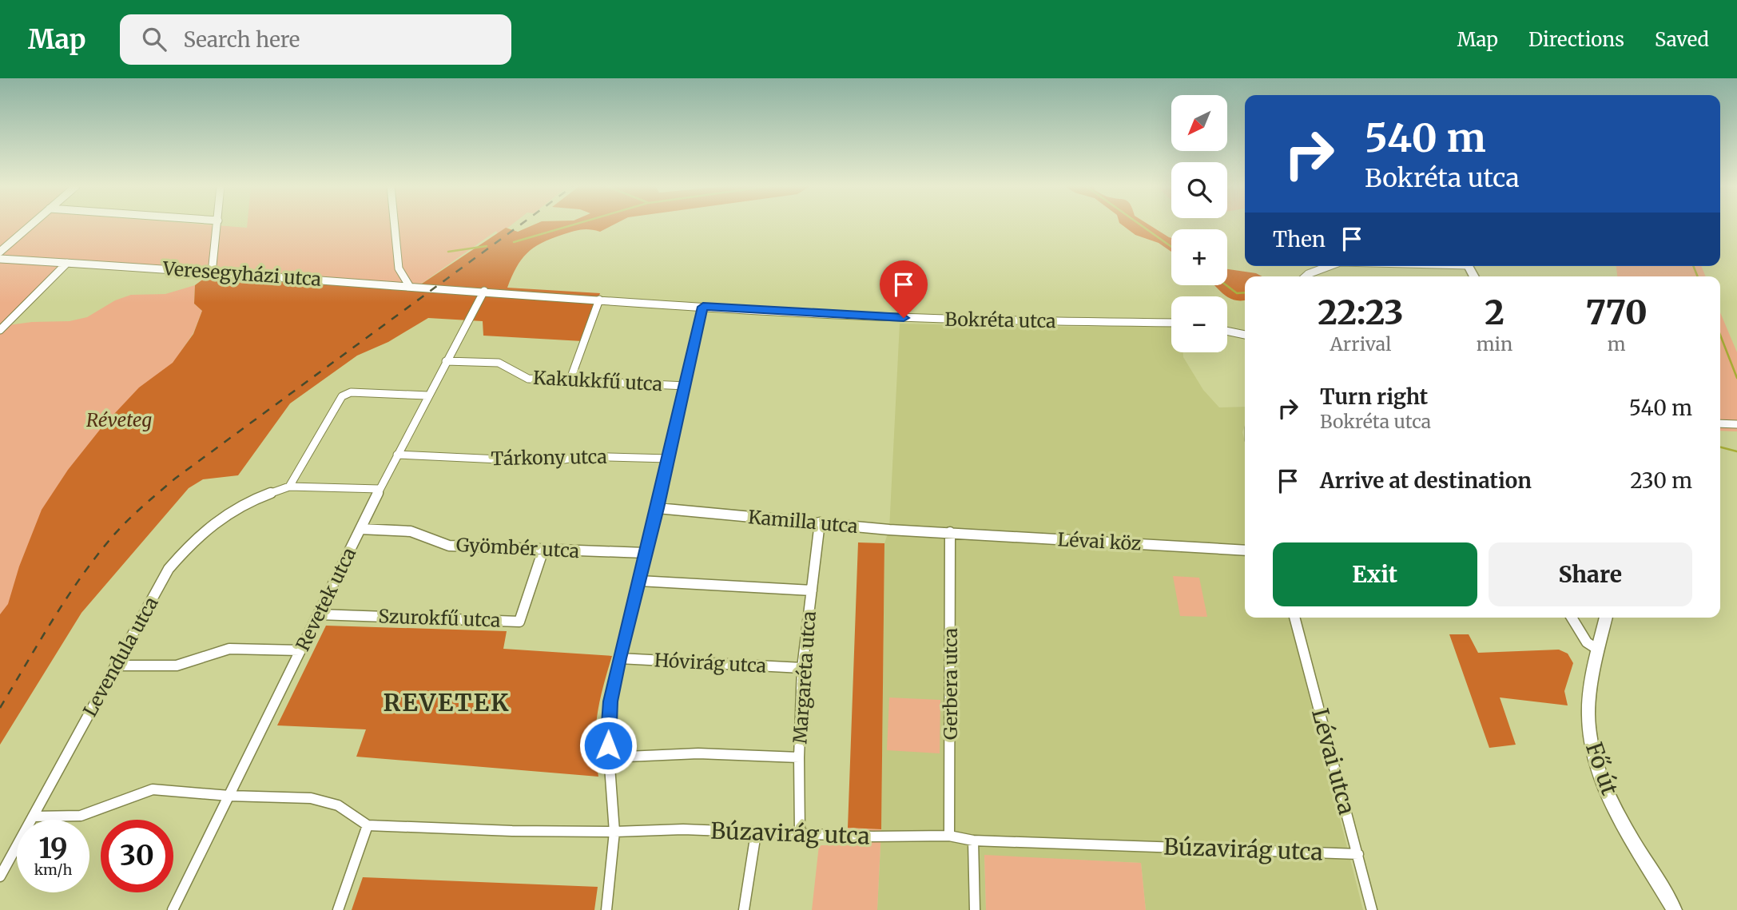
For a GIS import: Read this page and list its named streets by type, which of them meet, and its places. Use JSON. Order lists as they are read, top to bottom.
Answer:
{
  "streets": {
    "main road": ["Fő út"],
    "street": [
      "Veresegyházi utca",
      "Bokréta utca",
      "Kakukkfű utca",
      "Tárkony utca",
      "Kamilla utca",
      "Lévai köz",
      "Gyömbér utca",
      "Revetek utca",
      "Szurokfű utca",
      "Levendula utca",
      "Hóvirág utca",
      "Margaréta utca",
      "Gerbera utca",
      "Lévai utca",
      "Búzavirág utca"
    ]
  },
  "crossings": [
    ["Veresegyházi utca", "Bokréta utca"],
    ["Veresegyházi utca", "Revetek utca"],
    ["Bokréta utca", "Revetek utca"],
    ["Kakukkfű utca", "Revetek utca"],
    ["Tárkony utca", "Revetek utca"],
    ["Kamilla utca", "Lévai köz"],
    ["Kamilla utca", "Margaréta utca"],
    ["Kamilla utca", "Gerbera utca"],
    ["Lévai köz", "Gerbera utca"],
    ["Gyömbér utca", "Revetek utca"],
    ["Gyömbér utca", "Szurokfű utca"],
    ["Revetek utca", "Szurokfű utca"],
    ["Revetek utca", "Levendula utca"],
    ["Hóvirág utca", "Margaréta utca"],
    ["Margaréta utca", "Búzavirág utca"],
    ["Gerbera utca", "Búzavirág utca"],
    ["Lévai utca", "Búzavirág utca"]
  ],
  "districts": ["REVETEK"],
  "parks": ["Réveteg"],
  "north": "bottom left",
  "page": {
    "header": "Map",
    "search": "Search here",
    "nav": ["Map", "Directions", "Saved"],
    "map_buttons": ["+", "−"],
    "turn": ["540 m", "Bokréta utca"],
    "then": "Then",
    "eta": [
      "22:23",
      "Arrival",
      "2",
      "min",
      "770",
      "m"
    ],
    "list": [
      {
        "name": "Turn right",
        "note": "Bokréta utca",
        "value": "540 m"
      },
      {
        "name": "Arrive at destination",
        "value": "230 m"
      }
    ],
    "buttons": ["Exit", "Share"],
    "speed": "19 km/h",
    "limit": "30"
  }
}
